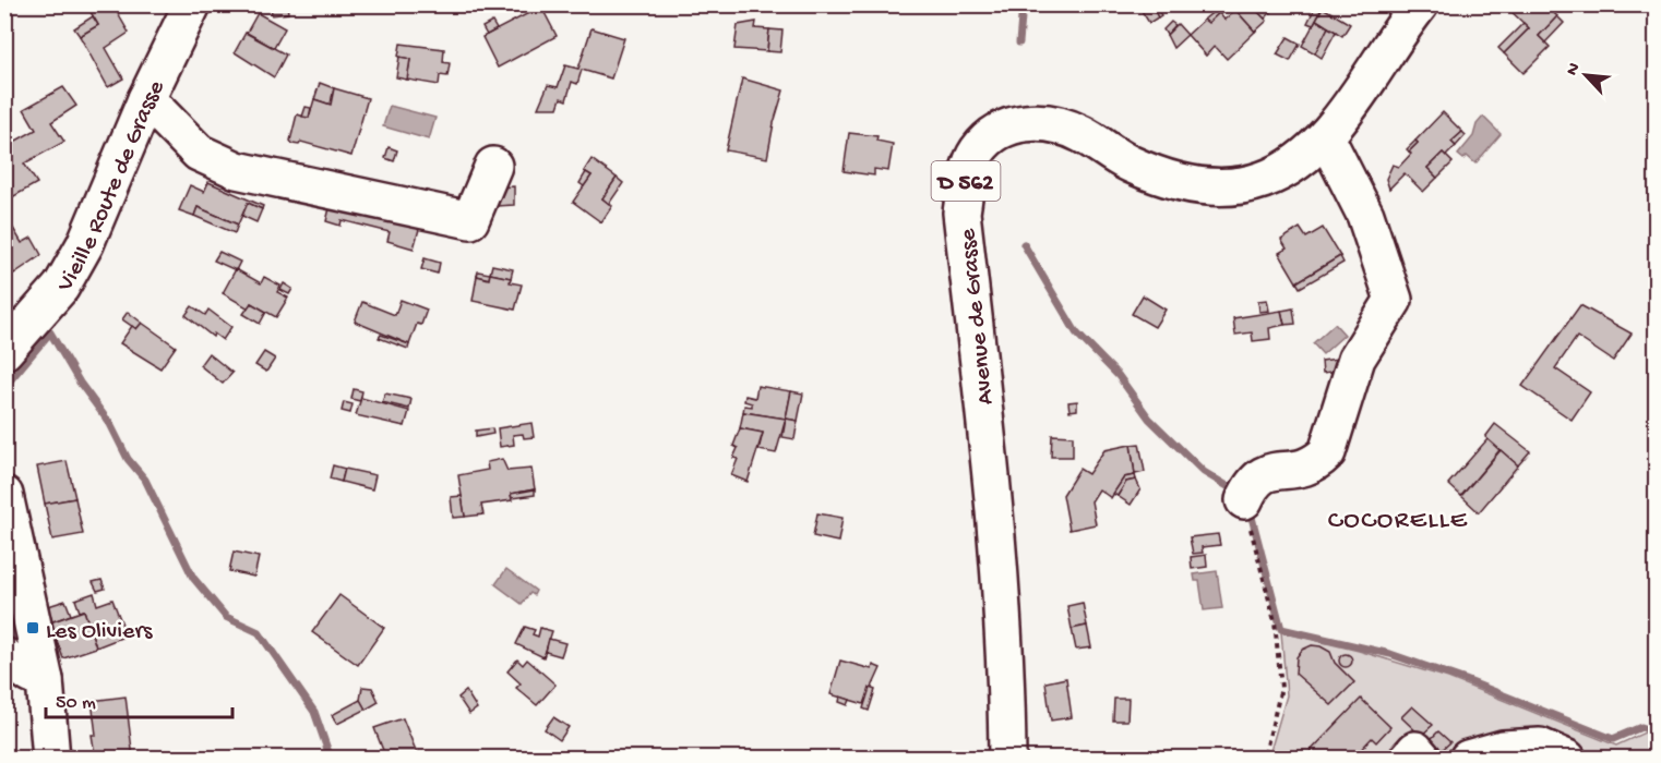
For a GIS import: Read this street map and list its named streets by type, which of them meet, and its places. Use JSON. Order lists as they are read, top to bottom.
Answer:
{
  "streets": {
    "street": ["D 562", "Vieille Route de Grasse", "Avenue de Grasse"]
  },
  "districts": ["COCORELLE"],
  "places": {
    "transit": ["Les Oliviers"]
  },
  "scale_bar": "50 m",
  "north": "top left"
}
